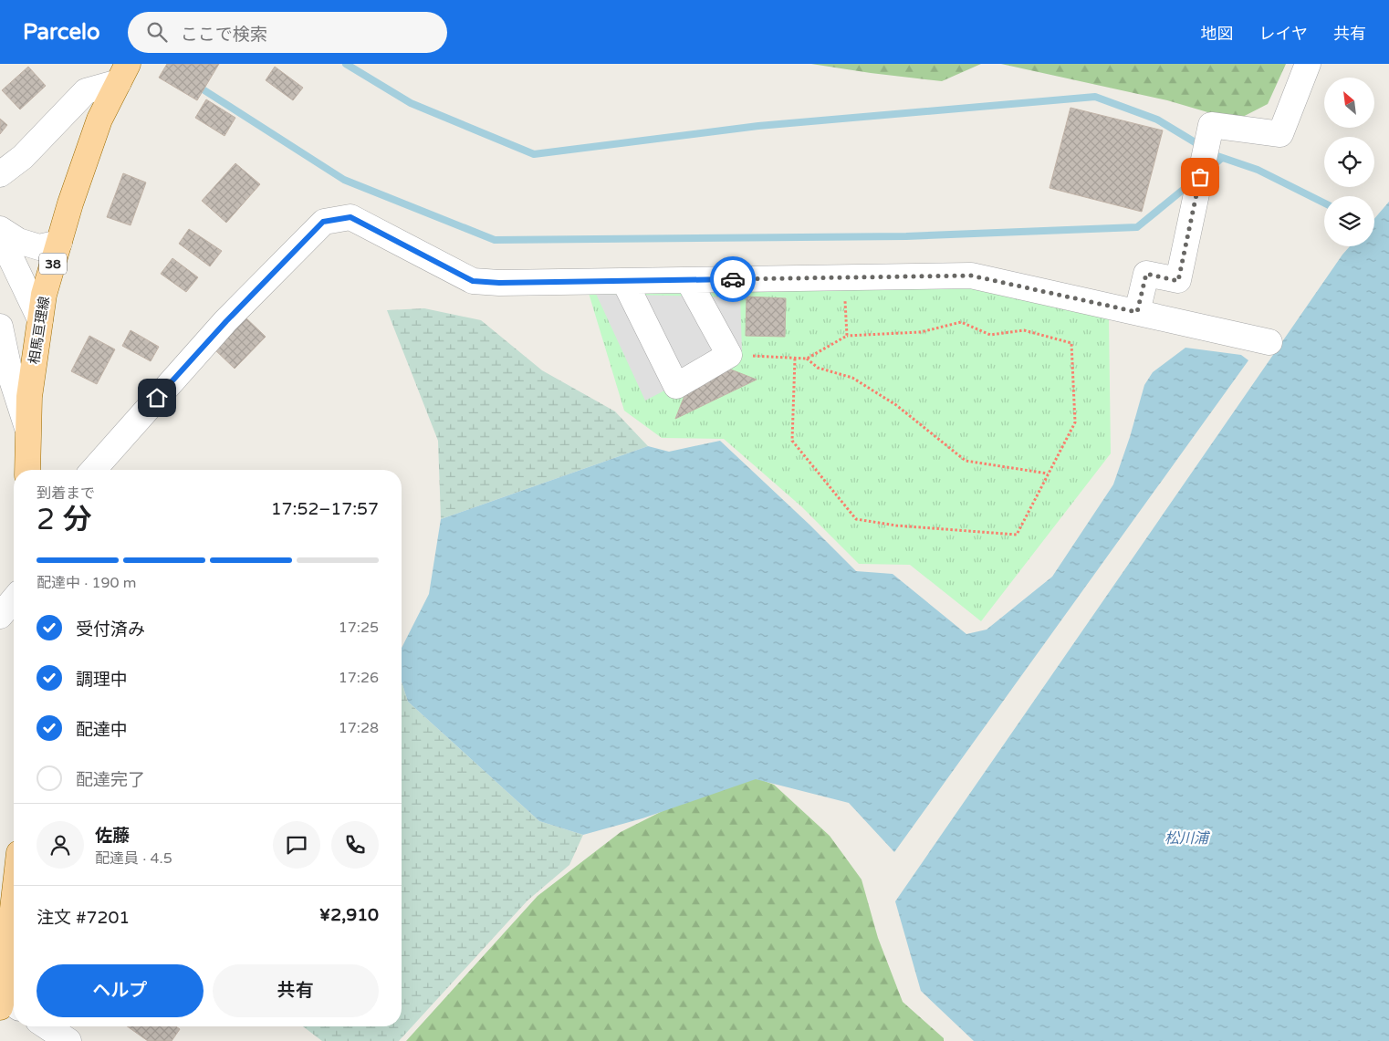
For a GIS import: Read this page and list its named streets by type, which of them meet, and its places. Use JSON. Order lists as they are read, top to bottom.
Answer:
{
  "streets": {
    "main road": ["38", "相馬亘理線"]
  },
  "water": ["松川浦"],
  "north": "top left",
  "page": {
    "header": "Parcelo",
    "search": "ここで検索",
    "nav": ["地図", "レイヤ", "共有"],
    "heading": ["2 分", "到着まで", "17:52–17:57"],
    "panel": [
      "佐藤",
      "配達員 · 4.5",
      "注文 #7201",
      "¥2,910"
    ],
    "bar": "配達中 · 190 m",
    "list": [
      ["受付済み", "17:25"],
      ["調理中", "17:26"],
      ["配達中", "17:28"],
      "配達完了"
    ],
    "buttons": ["ヘルプ", "共有"]
  }
}
